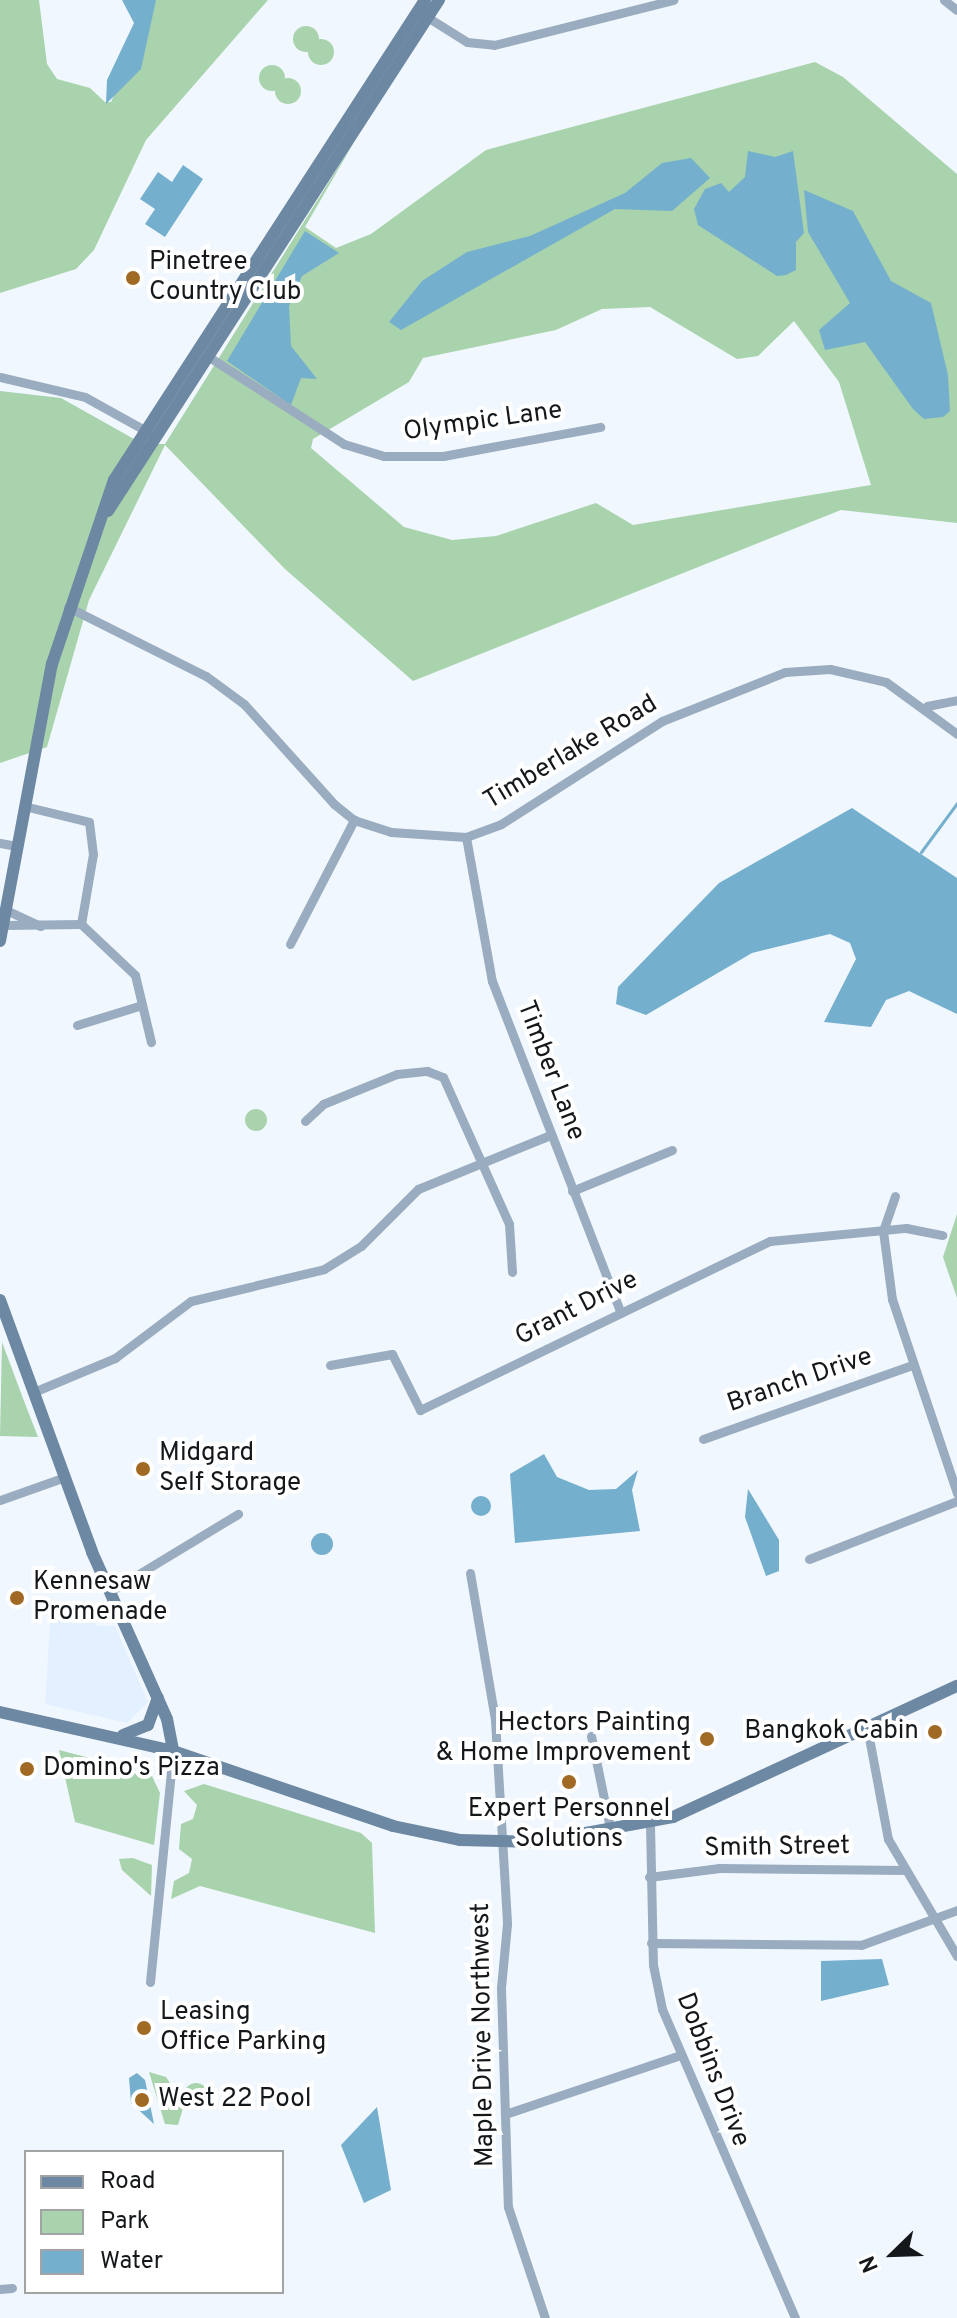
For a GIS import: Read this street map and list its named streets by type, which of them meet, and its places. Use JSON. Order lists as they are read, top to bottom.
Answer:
{
  "streets": {
    "street": [
      "Olympic Lane",
      "Timberlake Road",
      "Timber Lane",
      "Grant Drive",
      "Branch Drive",
      "Smith Street",
      "Maple Drive Northwest",
      "Dobbins Drive"
    ]
  },
  "crossings": [
    ["Timberlake Road", "Timber Lane"],
    ["Timber Lane", "Grant Drive"],
    ["Smith Street", "Dobbins Drive"]
  ],
  "places": [
    "Pinetree Country Club",
    "Midgard Self Storage",
    "Kennesaw Promenade",
    "Bangkok Cabin",
    "Hectors Painting & Home Improvement",
    "Domino's Pizza",
    "Expert Personnel Solutions",
    "Leasing Office Parking",
    "West 22 Pool"
  ],
  "legend": ["Road", "Park", "Water"],
  "north": "bottom left"
}
